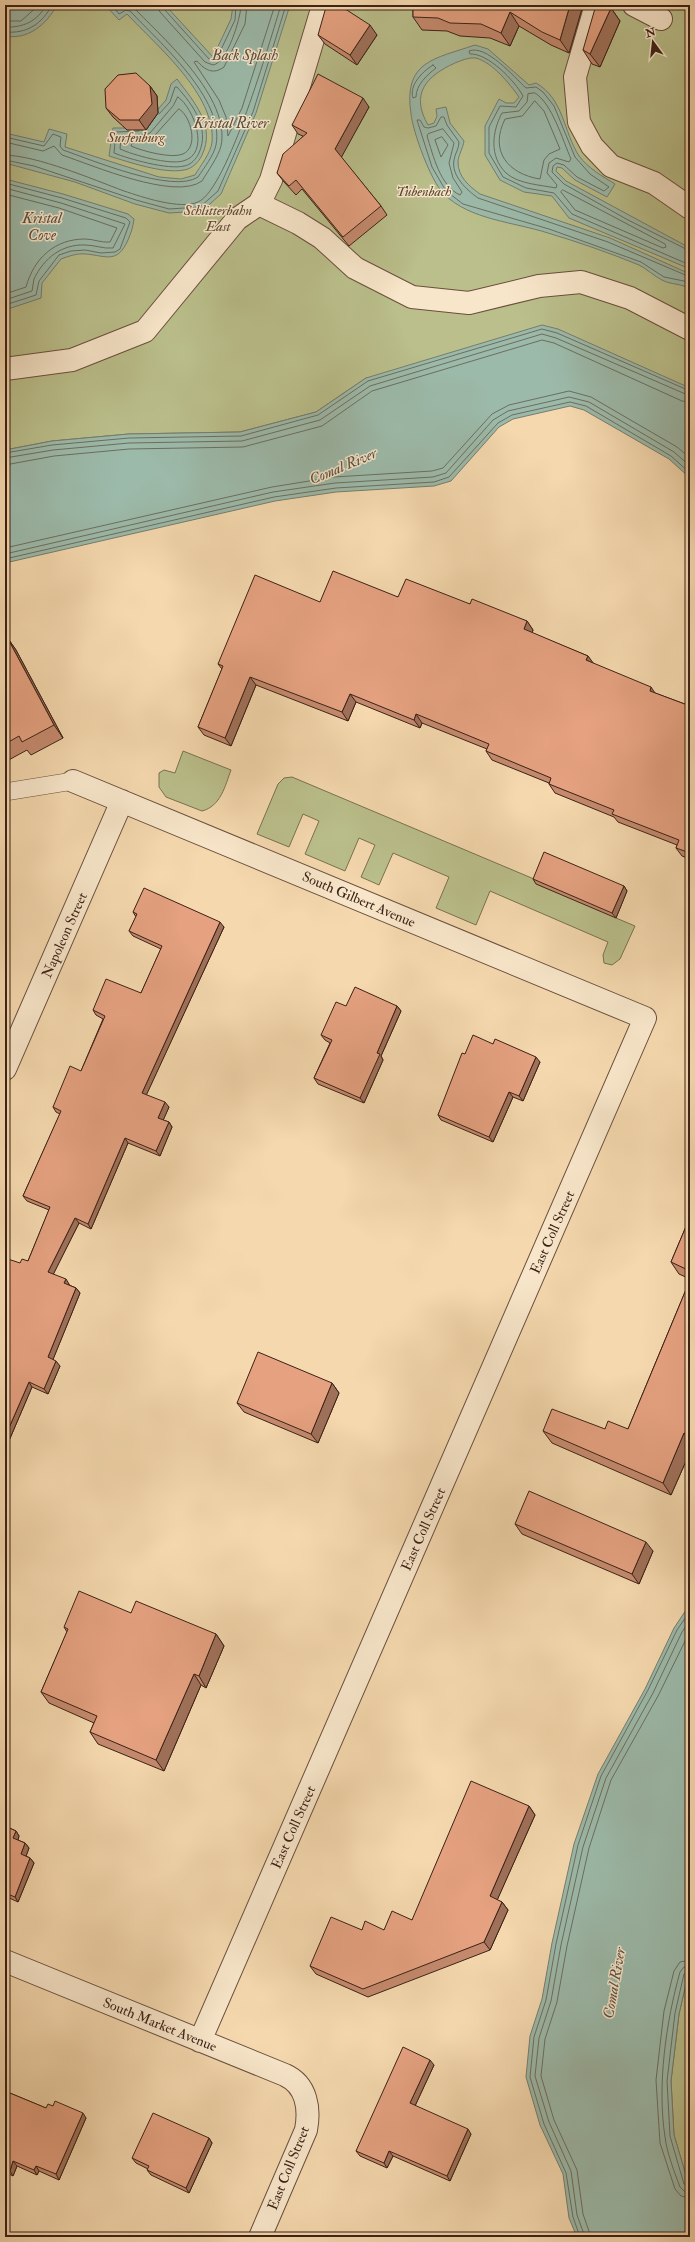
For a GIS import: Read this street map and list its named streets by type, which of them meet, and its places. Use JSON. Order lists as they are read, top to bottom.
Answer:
{
  "streets": {
    "street": [
      "South Gilbert Avenue",
      "Napoleon Street",
      "East Coll Street",
      "South Market Avenue"
    ]
  },
  "crossings": [
    ["South Gilbert Avenue", "Napoleon Street"],
    ["South Gilbert Avenue", "East Coll Street"],
    ["East Coll Street", "South Market Avenue"]
  ],
  "water": [
    "Back Splash",
    "Kristal River",
    "Kristal Cove",
    "Comal River"
  ],
  "parks": ["Surfenburg", "Tubenbach", "Schlitterbahn East"],
  "north": "top"
}
